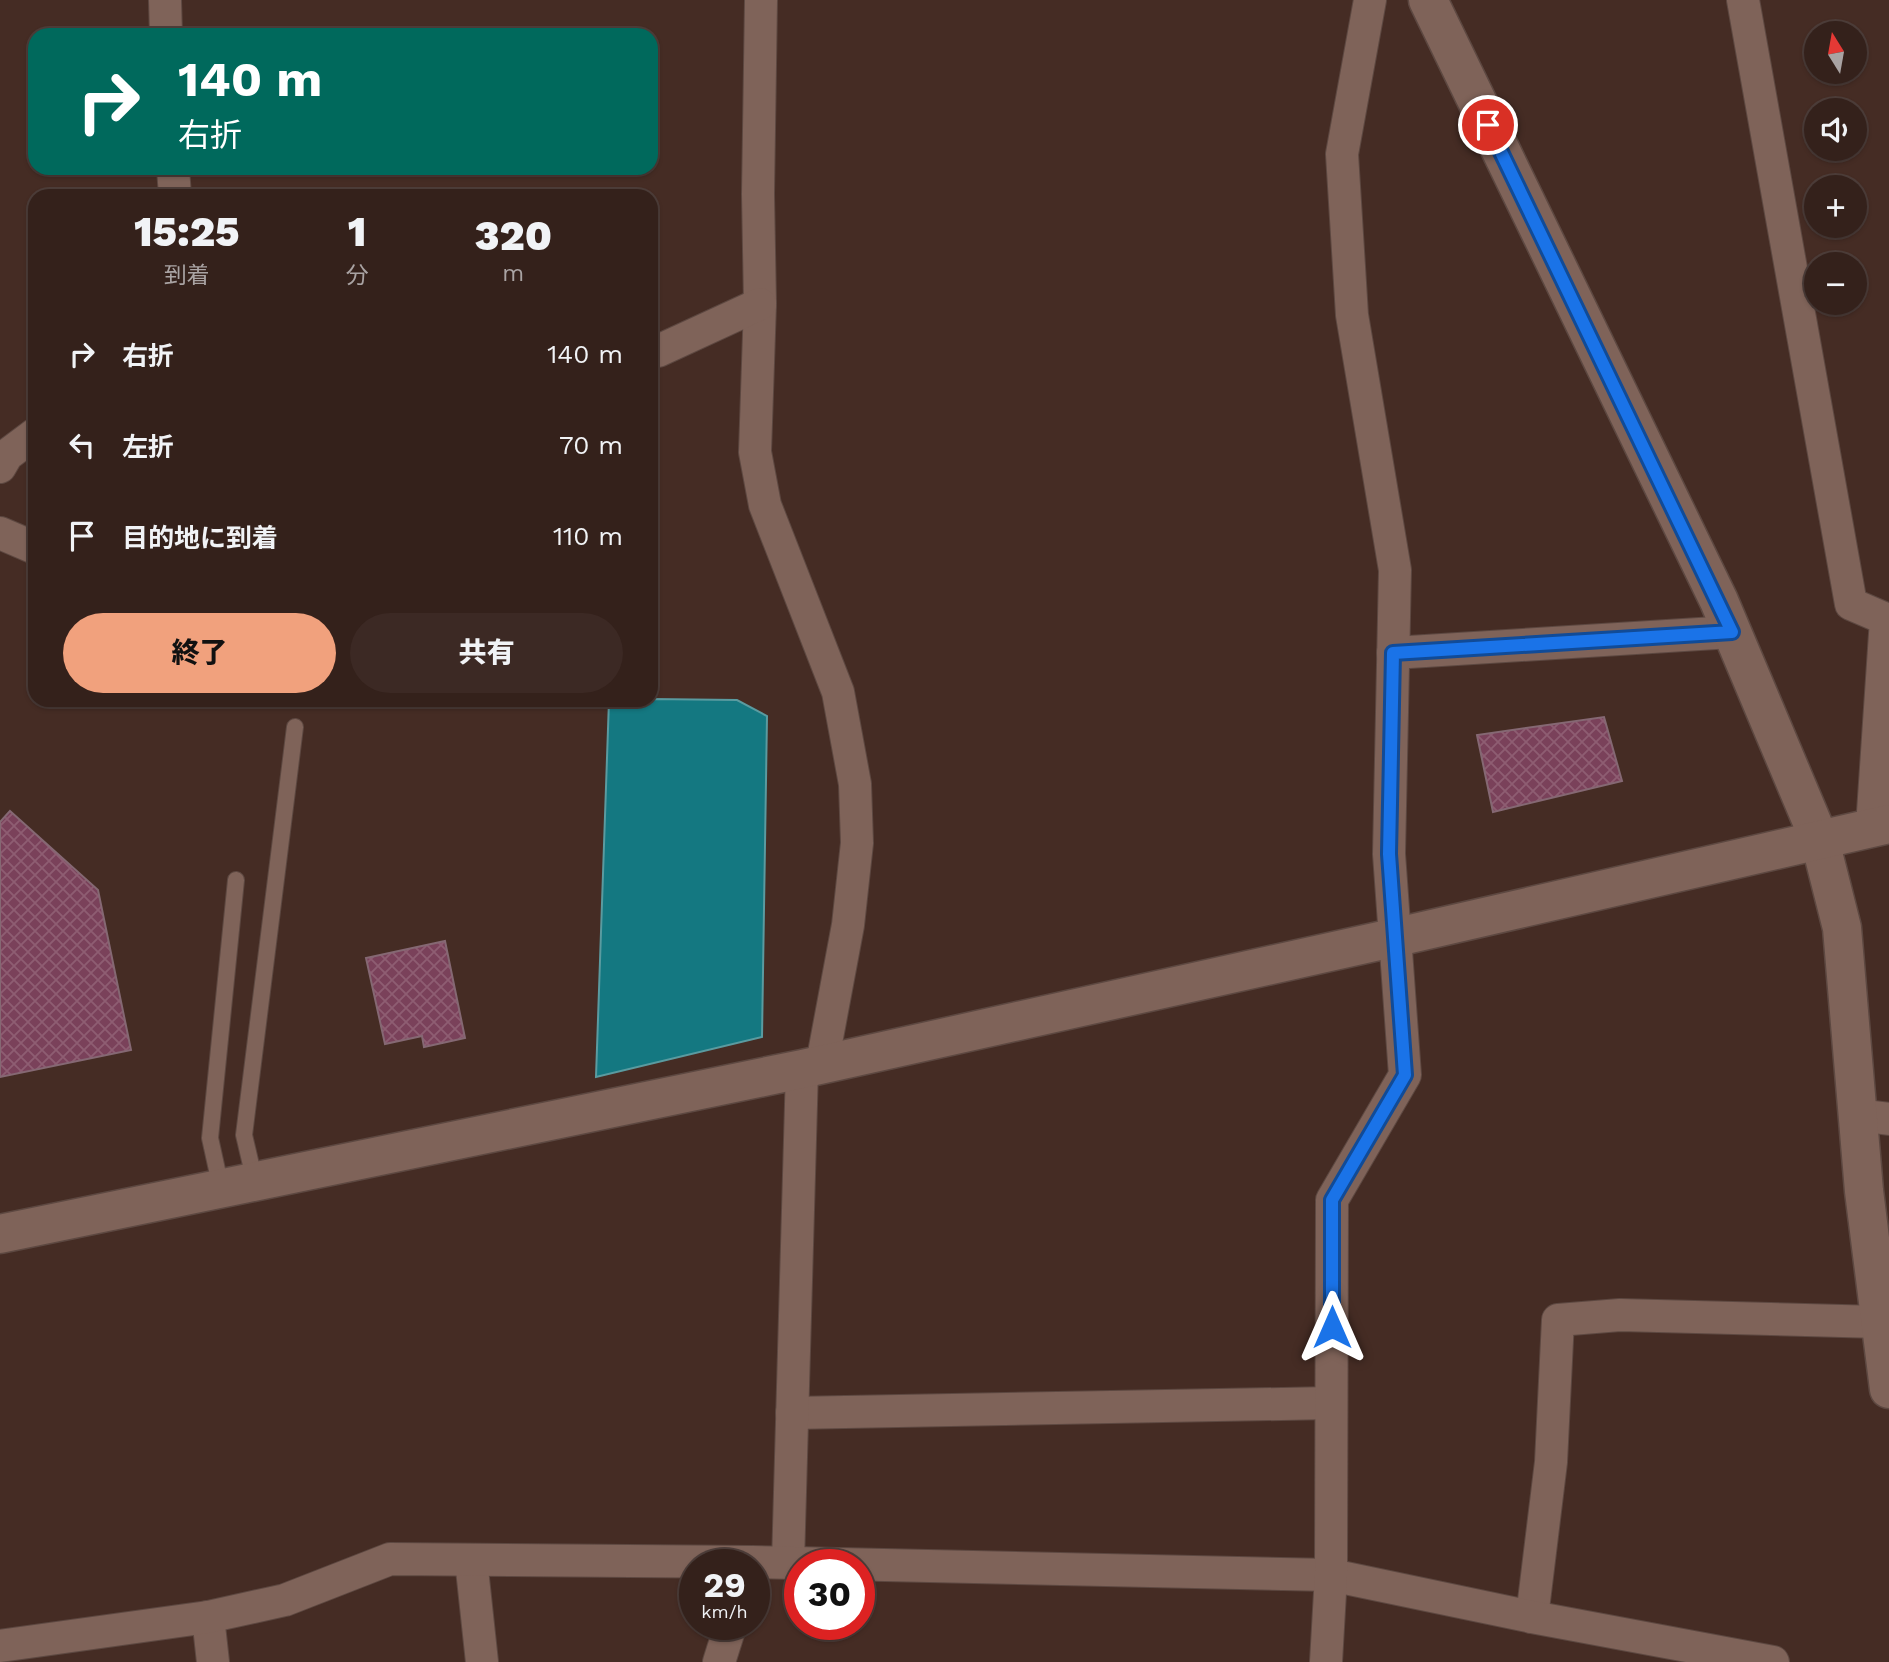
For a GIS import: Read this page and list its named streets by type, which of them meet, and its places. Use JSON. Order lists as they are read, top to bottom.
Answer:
{
  "north": "top",
  "page": {
    "map_buttons": ["+", "−"],
    "turn": ["140 m", "右折"],
    "eta": [
      "15:25",
      "到着",
      "1",
      "分",
      "320",
      "m"
    ],
    "list": [
      {
        "name": "右折",
        "value": "140 m"
      },
      {
        "name": "左折",
        "value": "70 m"
      },
      {
        "name": "目的地に到着",
        "value": "110 m"
      }
    ],
    "buttons": ["終了", "共有"],
    "speed": "29 km/h",
    "limit": "30"
  }
}
